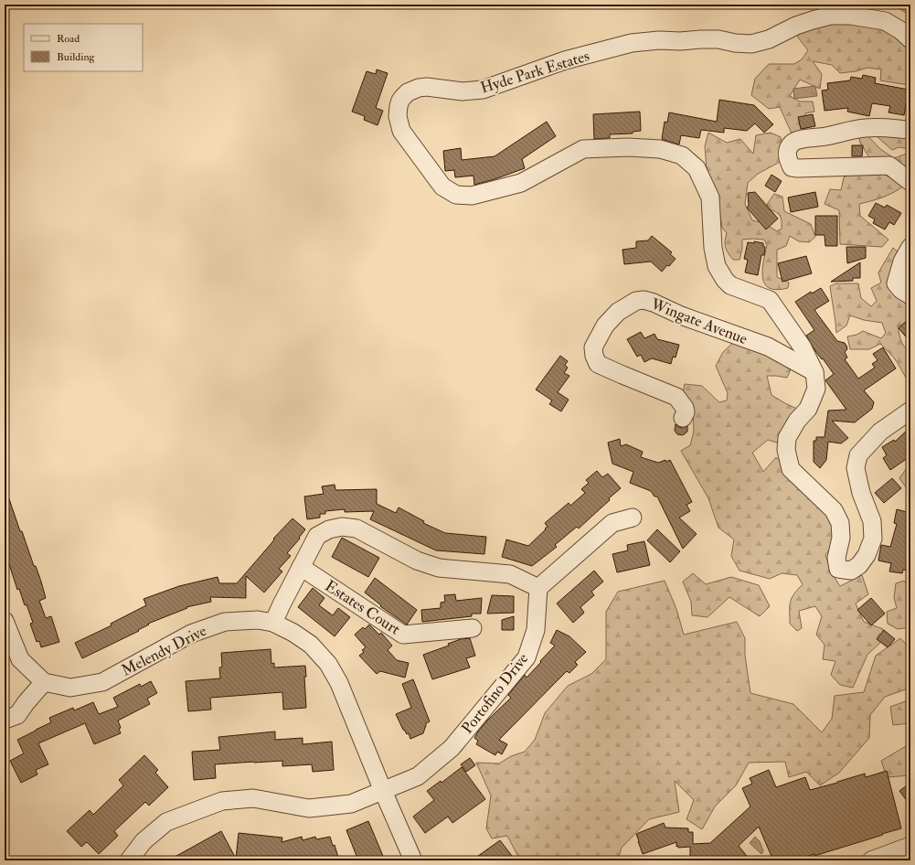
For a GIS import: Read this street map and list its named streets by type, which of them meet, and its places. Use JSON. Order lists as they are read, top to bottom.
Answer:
{
  "streets": {
    "street": [
      "Hyde Park Estates",
      "Wingate Avenue",
      "Estates Court",
      "Melendy Drive",
      "Portofino Drive"
    ]
  },
  "crossings": [
    ["Hyde Park Estates", "Wingate Avenue"],
    ["Melendy Drive", "Portofino Drive"]
  ],
  "legend": ["Road", "Building"]
}
